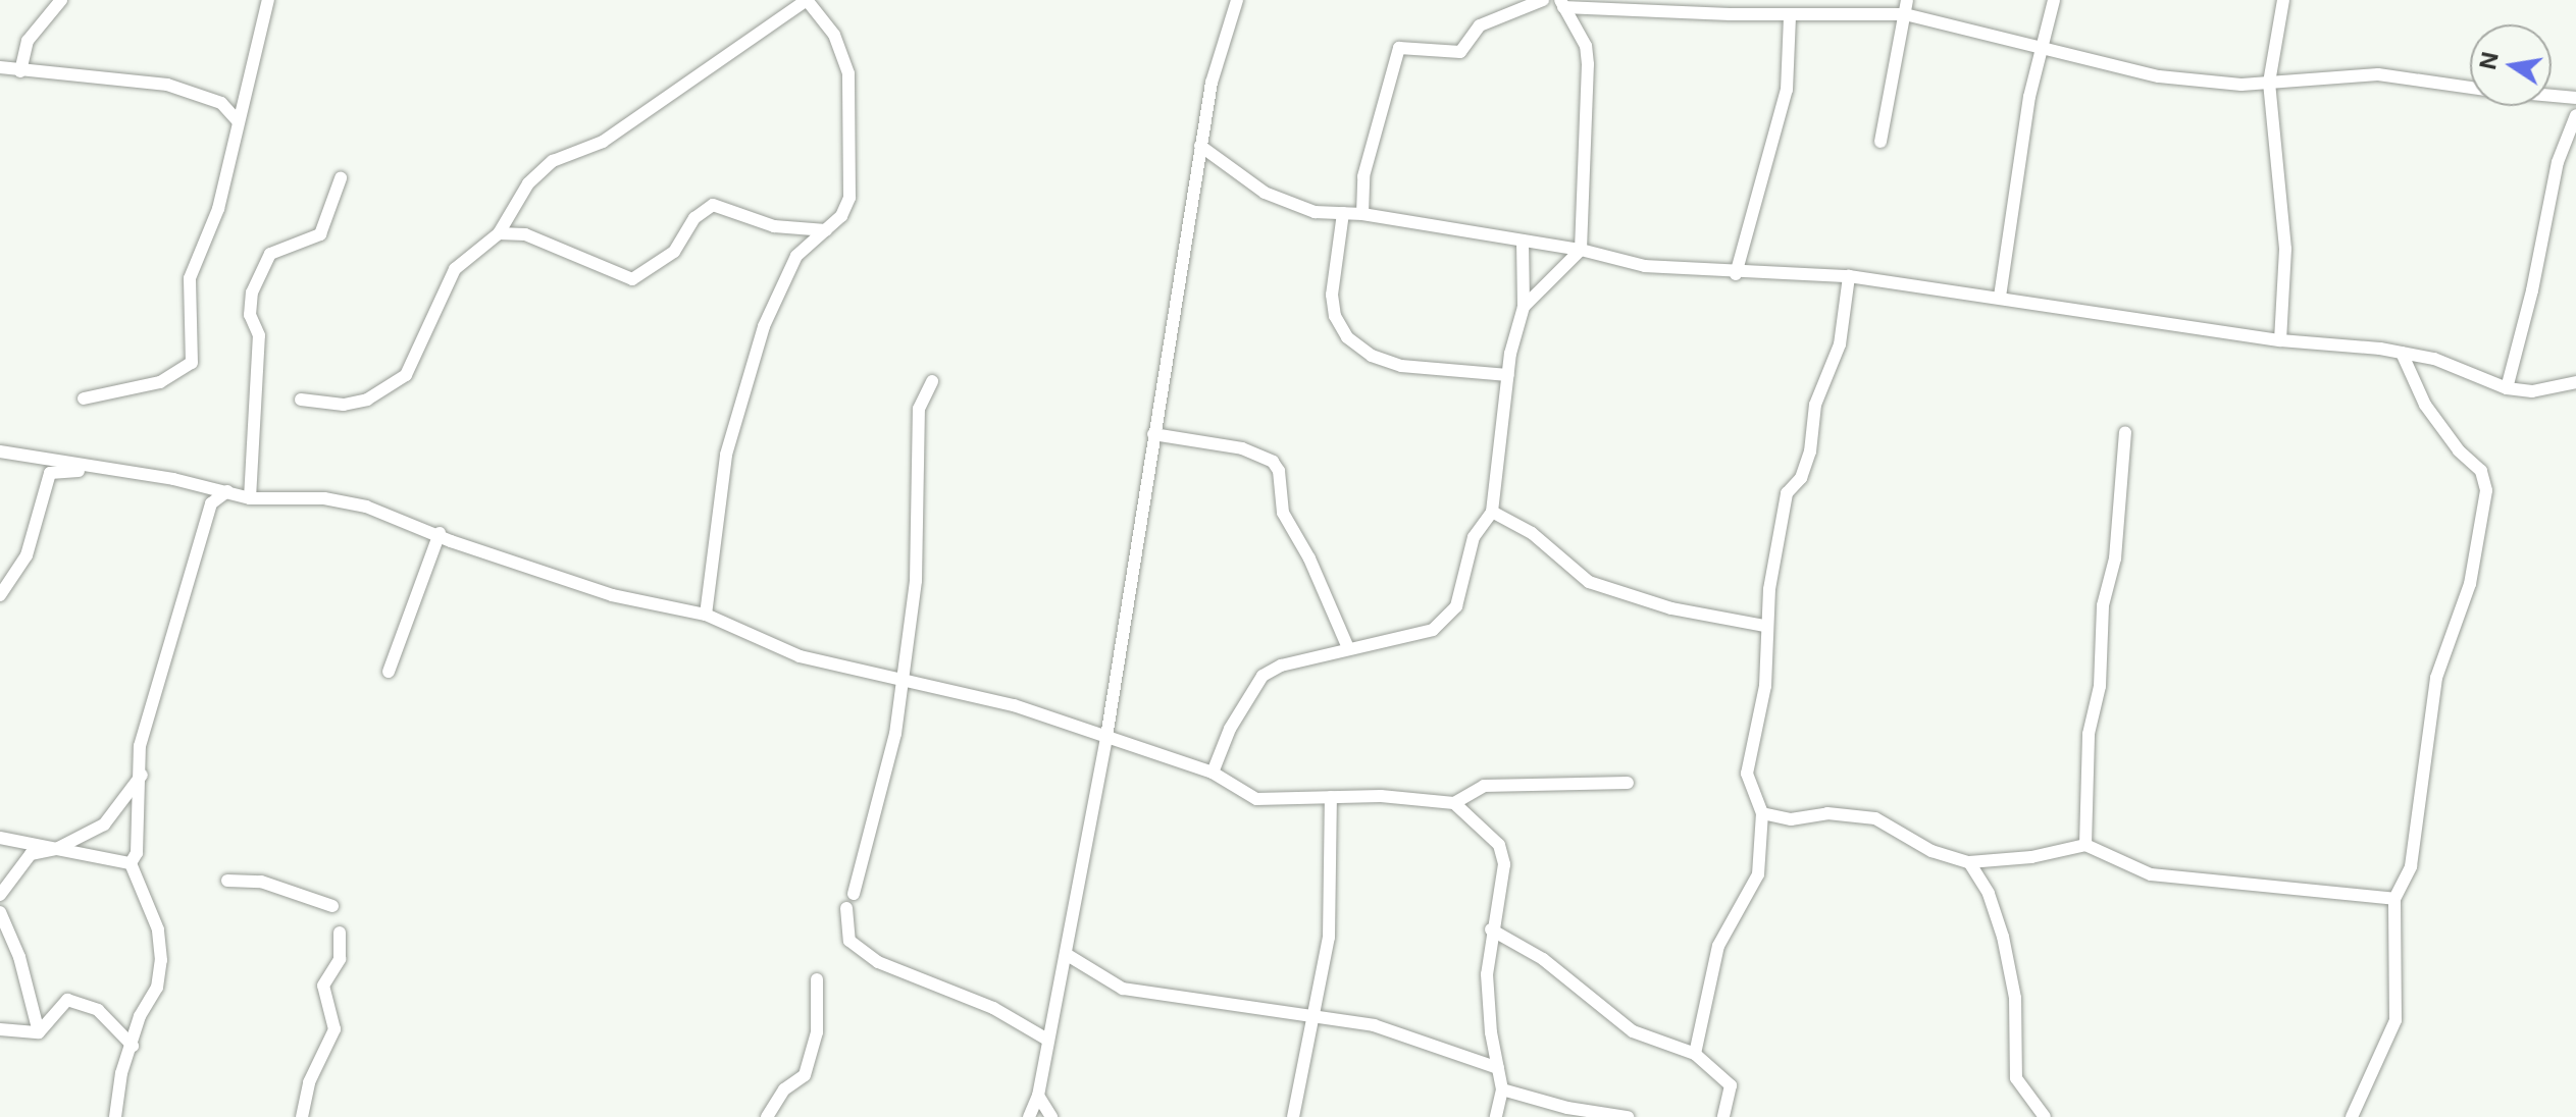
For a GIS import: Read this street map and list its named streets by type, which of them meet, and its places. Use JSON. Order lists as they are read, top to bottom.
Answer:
{
  "north": "left"
}
